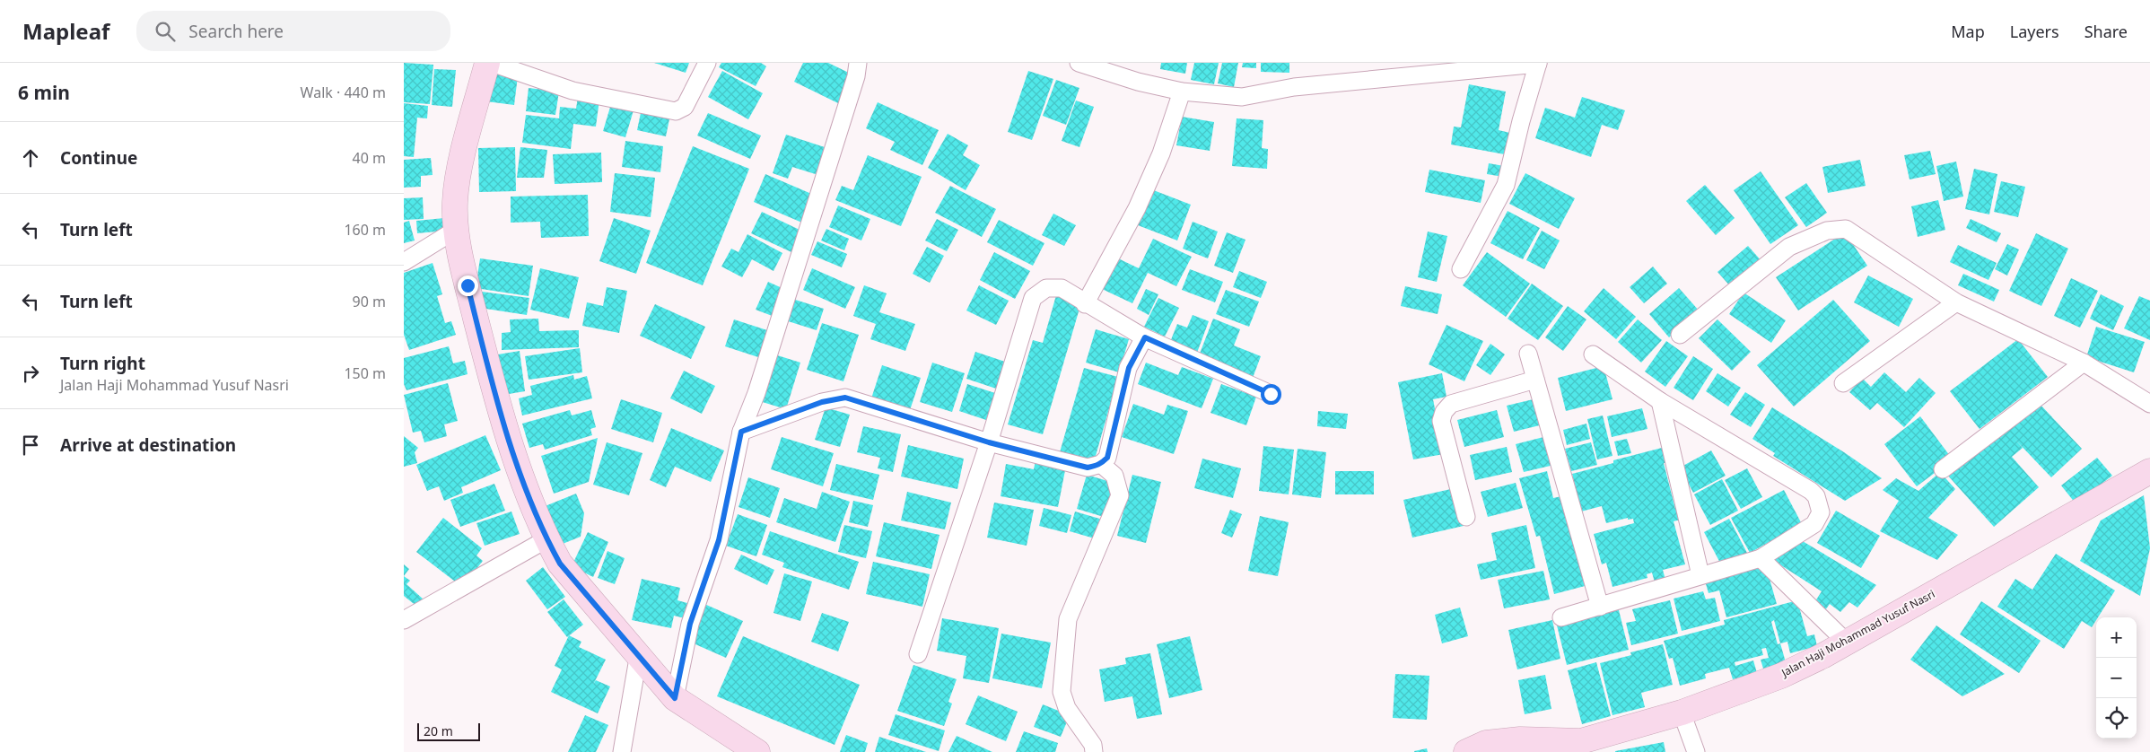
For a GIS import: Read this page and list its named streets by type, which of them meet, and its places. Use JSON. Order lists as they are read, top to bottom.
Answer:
{
  "streets": {
    "street": ["Jalan Haji Mohammad Yusuf Nasri"]
  },
  "scale_bar": "20 m",
  "page": {
    "header": "Mapleaf",
    "search": "Search here",
    "nav": ["Map", "Layers", "Share"],
    "heading": ["6 min", "Walk · 440 m"],
    "list": [
      ["Continue", "40 m"],
      ["Turn left", "160 m"],
      ["Turn left", "90 m"],
      ["Turn right", "Jalan Haji Mohammad Yusuf Nasri", "150 m"],
      "Arrive at destination"
    ],
    "map_buttons": ["+", "−"],
    "scale": "20 m"
  }
}
